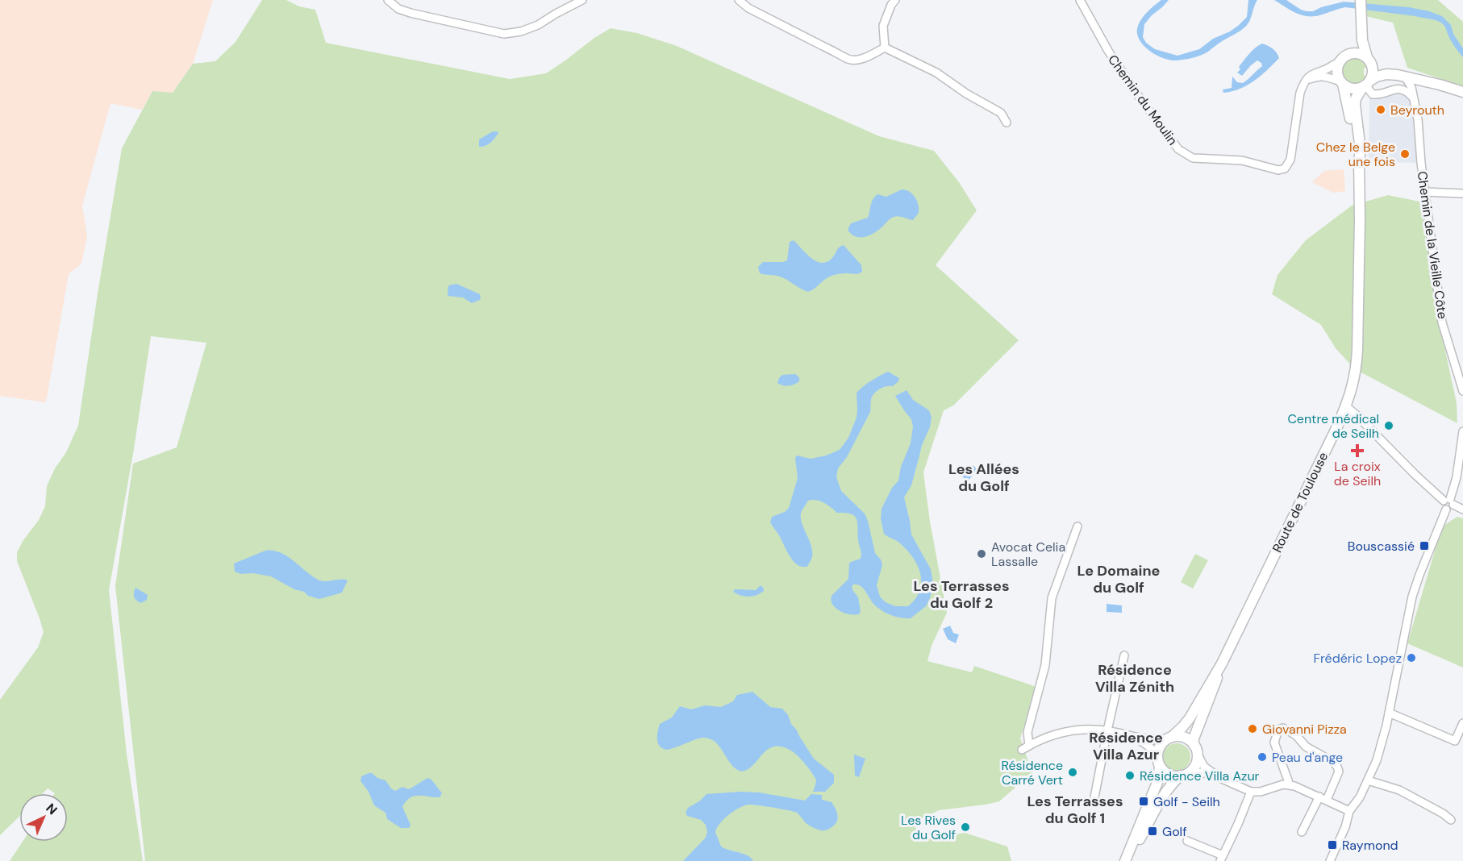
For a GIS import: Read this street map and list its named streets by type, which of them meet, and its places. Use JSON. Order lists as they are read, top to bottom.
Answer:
{
  "streets": {
    "main road": ["Route de Toulouse"],
    "street": ["Chemin du Moulin", "Chemin de la Vieille Côte"]
  },
  "districts": [
    "Les Allées du Golf",
    "Le Domaine du Golf",
    "Les Terrasses du Golf 2",
    "Résidence Villa Zénith",
    "Résidence Villa Azur",
    "Les Terrasses du Golf 1"
  ],
  "places": {
    "other": [
      "Beyrouth",
      "Chez le Belge une fois",
      "Centre médical de Seilh",
      "Avocat Celia Lassalle",
      "Frédéric Lopez",
      "Giovanni Pizza",
      "Peau d'ange",
      "Résidence Carré Vert",
      "Résidence Villa Azur",
      "Les Rives du Golf"
    ],
    "health": ["La croix de Seilh"],
    "transit": [
      "Bouscassié",
      "Golf - Seilh",
      "Golf",
      "Raymond"
    ]
  },
  "north": "top right"
}
